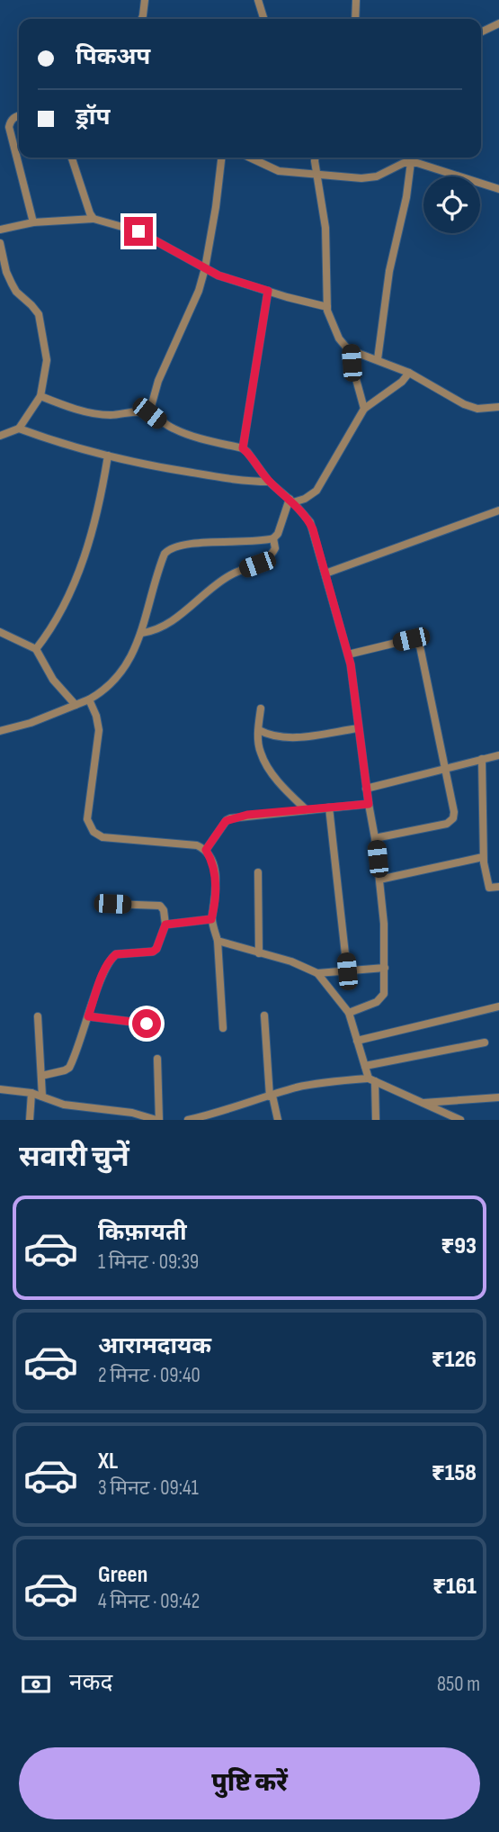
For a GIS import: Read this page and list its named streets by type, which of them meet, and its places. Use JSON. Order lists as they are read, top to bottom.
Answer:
{
  "page": {
    "banner": ["पिकअप", "ड्रॉप"],
    "heading": "सवारी चुनें",
    "list": [
      {
        "name": "किफ़ायती",
        "note": "1 मिनट · 09:39",
        "value": "₹93"
      },
      {
        "name": "आरामदायक",
        "note": "2 मिनट · 09:40",
        "value": "₹126"
      },
      {
        "name": "XL",
        "note": "3 मिनट · 09:41",
        "value": "₹158"
      },
      {
        "name": "Green",
        "note": "4 मिनट · 09:42",
        "value": "₹161"
      }
    ],
    "pay": ["नकद", "850 m"],
    "buttons": "पुष्टि करें"
  }
}
